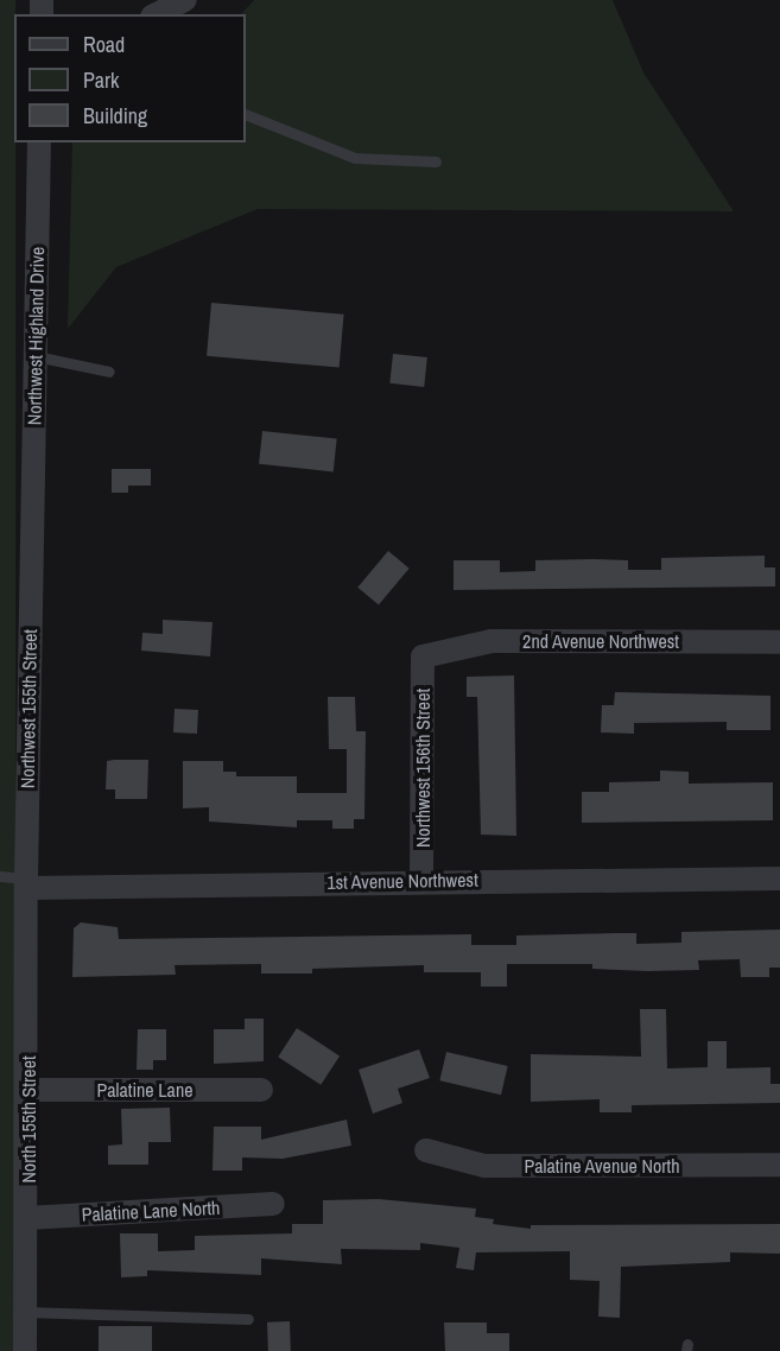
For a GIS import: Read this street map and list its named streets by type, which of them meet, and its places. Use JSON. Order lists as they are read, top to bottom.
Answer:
{
  "streets": {
    "street": [
      "Northwest Highland Drive",
      "2nd Avenue Northwest",
      "Northwest 155th Street",
      "Northwest 156th Street",
      "1st Avenue Northwest",
      "Palatine Lane",
      "North 155th Street",
      "Palatine Avenue North",
      "Palatine Lane North"
    ]
  },
  "crossings": [
    ["Northwest Highland Drive", "Northwest 155th Street"],
    ["2nd Avenue Northwest", "Northwest 156th Street"],
    ["Northwest 155th Street", "1st Avenue Northwest"],
    ["Northwest 155th Street", "North 155th Street"],
    ["Northwest 156th Street", "1st Avenue Northwest"],
    ["1st Avenue Northwest", "North 155th Street"],
    ["Palatine Lane", "North 155th Street"],
    ["North 155th Street", "Palatine Lane North"]
  ],
  "legend": ["Road", "Park", "Building"]
}
